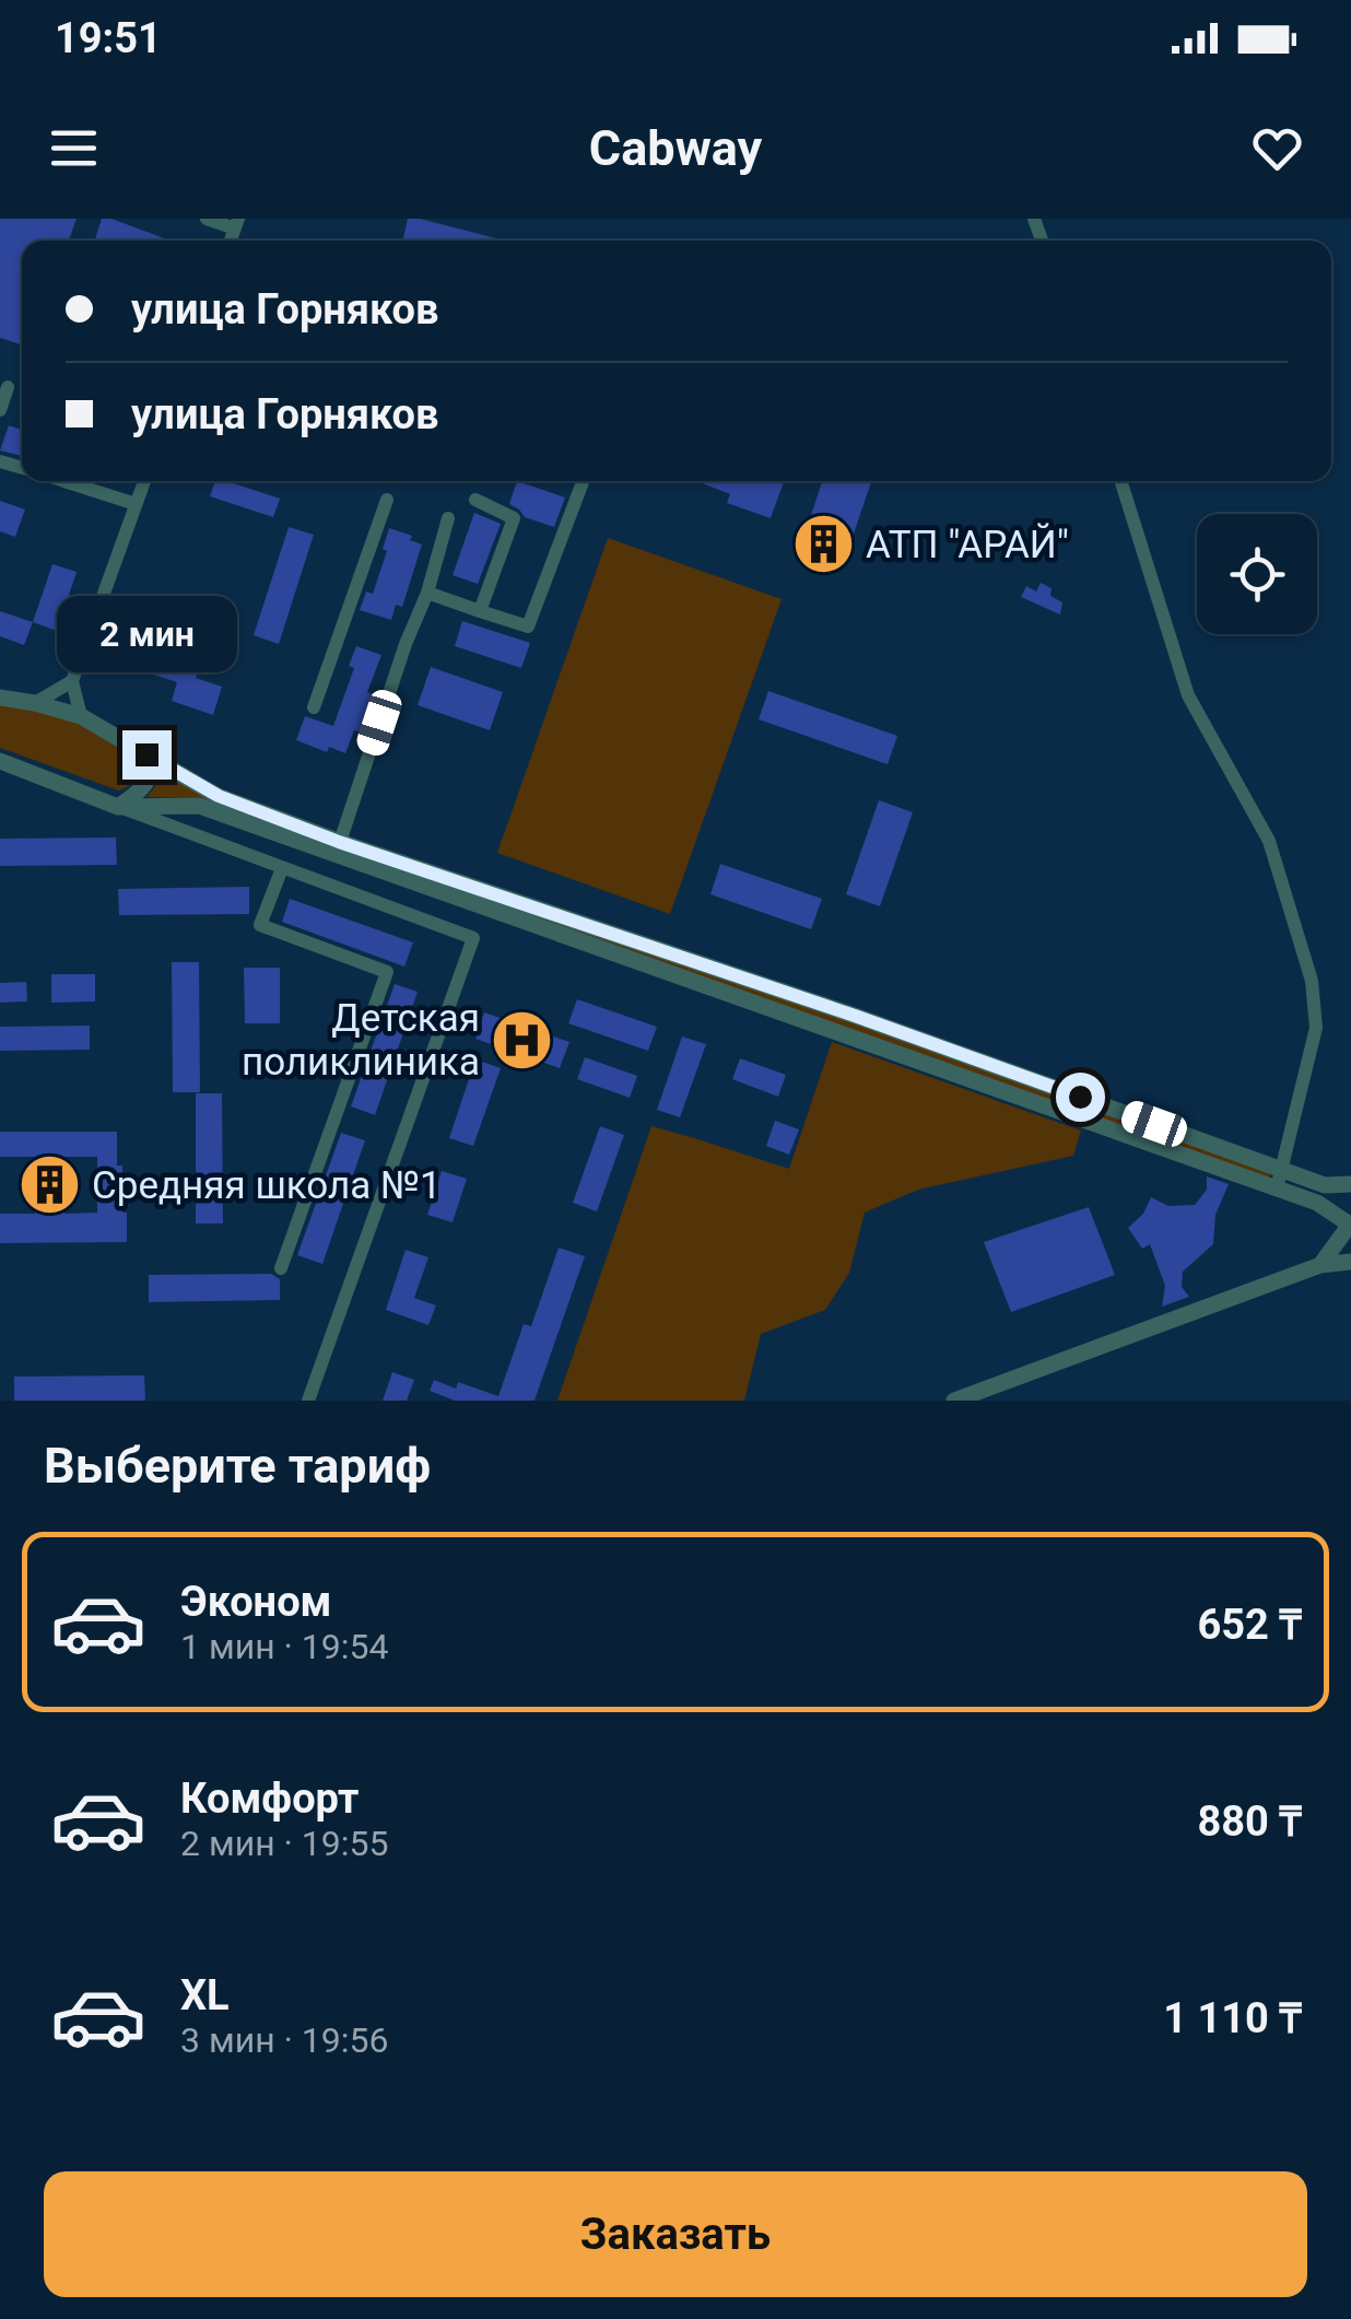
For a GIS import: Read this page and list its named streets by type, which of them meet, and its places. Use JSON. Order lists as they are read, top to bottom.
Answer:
{
  "places": {
    "building": ["АТП \"АРАЙ\"", "Средняя школа №1"],
    "hospital": ["Детская поликлиника"]
  },
  "page": {
    "status": "19:51",
    "header": "Cabway",
    "banner": ["улица Горняков", "улица Горняков"],
    "bubble": "2 мин",
    "heading": "Выберите тариф",
    "list": [
      {
        "name": "Эконом",
        "note": "1 мин · 19:54",
        "value": "652 ₸"
      },
      {
        "name": "Комфорт",
        "note": "2 мин · 19:55",
        "value": "880 ₸"
      },
      {
        "name": "XL",
        "note": "3 мин · 19:56",
        "value": "1 110 ₸"
      }
    ],
    "buttons": "Заказать"
  }
}
